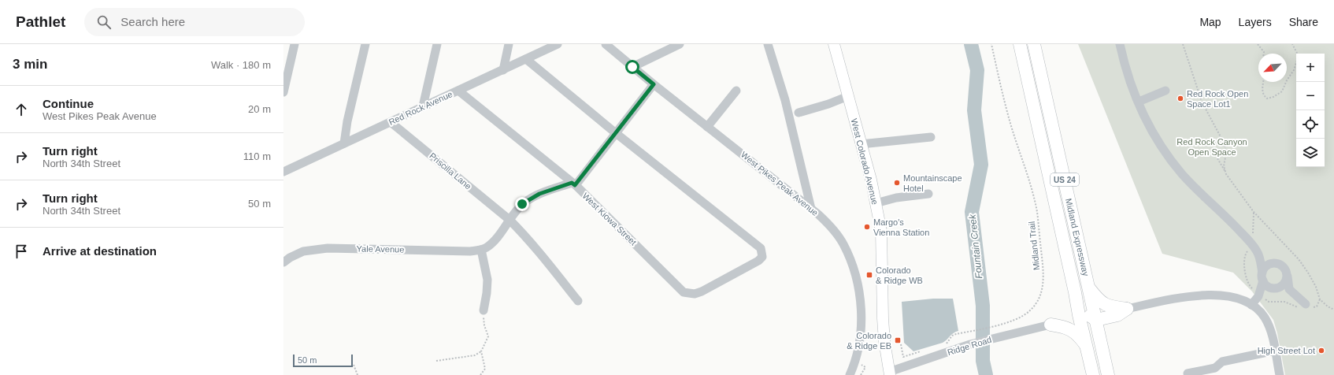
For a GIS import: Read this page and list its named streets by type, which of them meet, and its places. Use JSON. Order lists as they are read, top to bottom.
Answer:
{
  "streets": {
    "highway": ["US 24", "Midland Expressway"],
    "main road": ["West Colorado Avenue"],
    "street": [
      "Red Rock Avenue",
      "Priscilla Lane",
      "West Pikes Peak Avenue",
      "West Kiowa Street",
      "Yale Avenue",
      "Ridge Road"
    ],
    "path": ["Midland Trail"]
  },
  "crossings": [
    ["Red Rock Avenue", "Priscilla Lane"],
    ["Red Rock Avenue", "West Kiowa Street"],
    ["West Colorado Avenue", "Ridge Road"]
  ],
  "water": ["Fountain Creek"],
  "parks": ["Red Rock Canyon Open Space"],
  "places": {
    "other": [
      "Red Rock Open Space Lot1",
      "Mountainscape Hotel",
      "Margo's Vienna Station",
      "High Street Lot"
    ],
    "transit": ["Colorado & Ridge WB", "Colorado & Ridge EB"]
  },
  "scale_bar": "50 m",
  "north": "bottom left",
  "page": {
    "header": "Pathlet",
    "search": "Search here",
    "nav": ["Map", "Layers", "Share"],
    "heading": ["3 min", "Walk · 180 m"],
    "map_buttons": ["+", "−"],
    "list": [
      ["Continue", "West Pikes Peak Avenue", "20 m"],
      ["Turn right", "North 34th Street", "110 m"],
      ["Turn right", "North 34th Street", "50 m"],
      "Arrive at destination"
    ],
    "scale": "50 m"
  }
}
